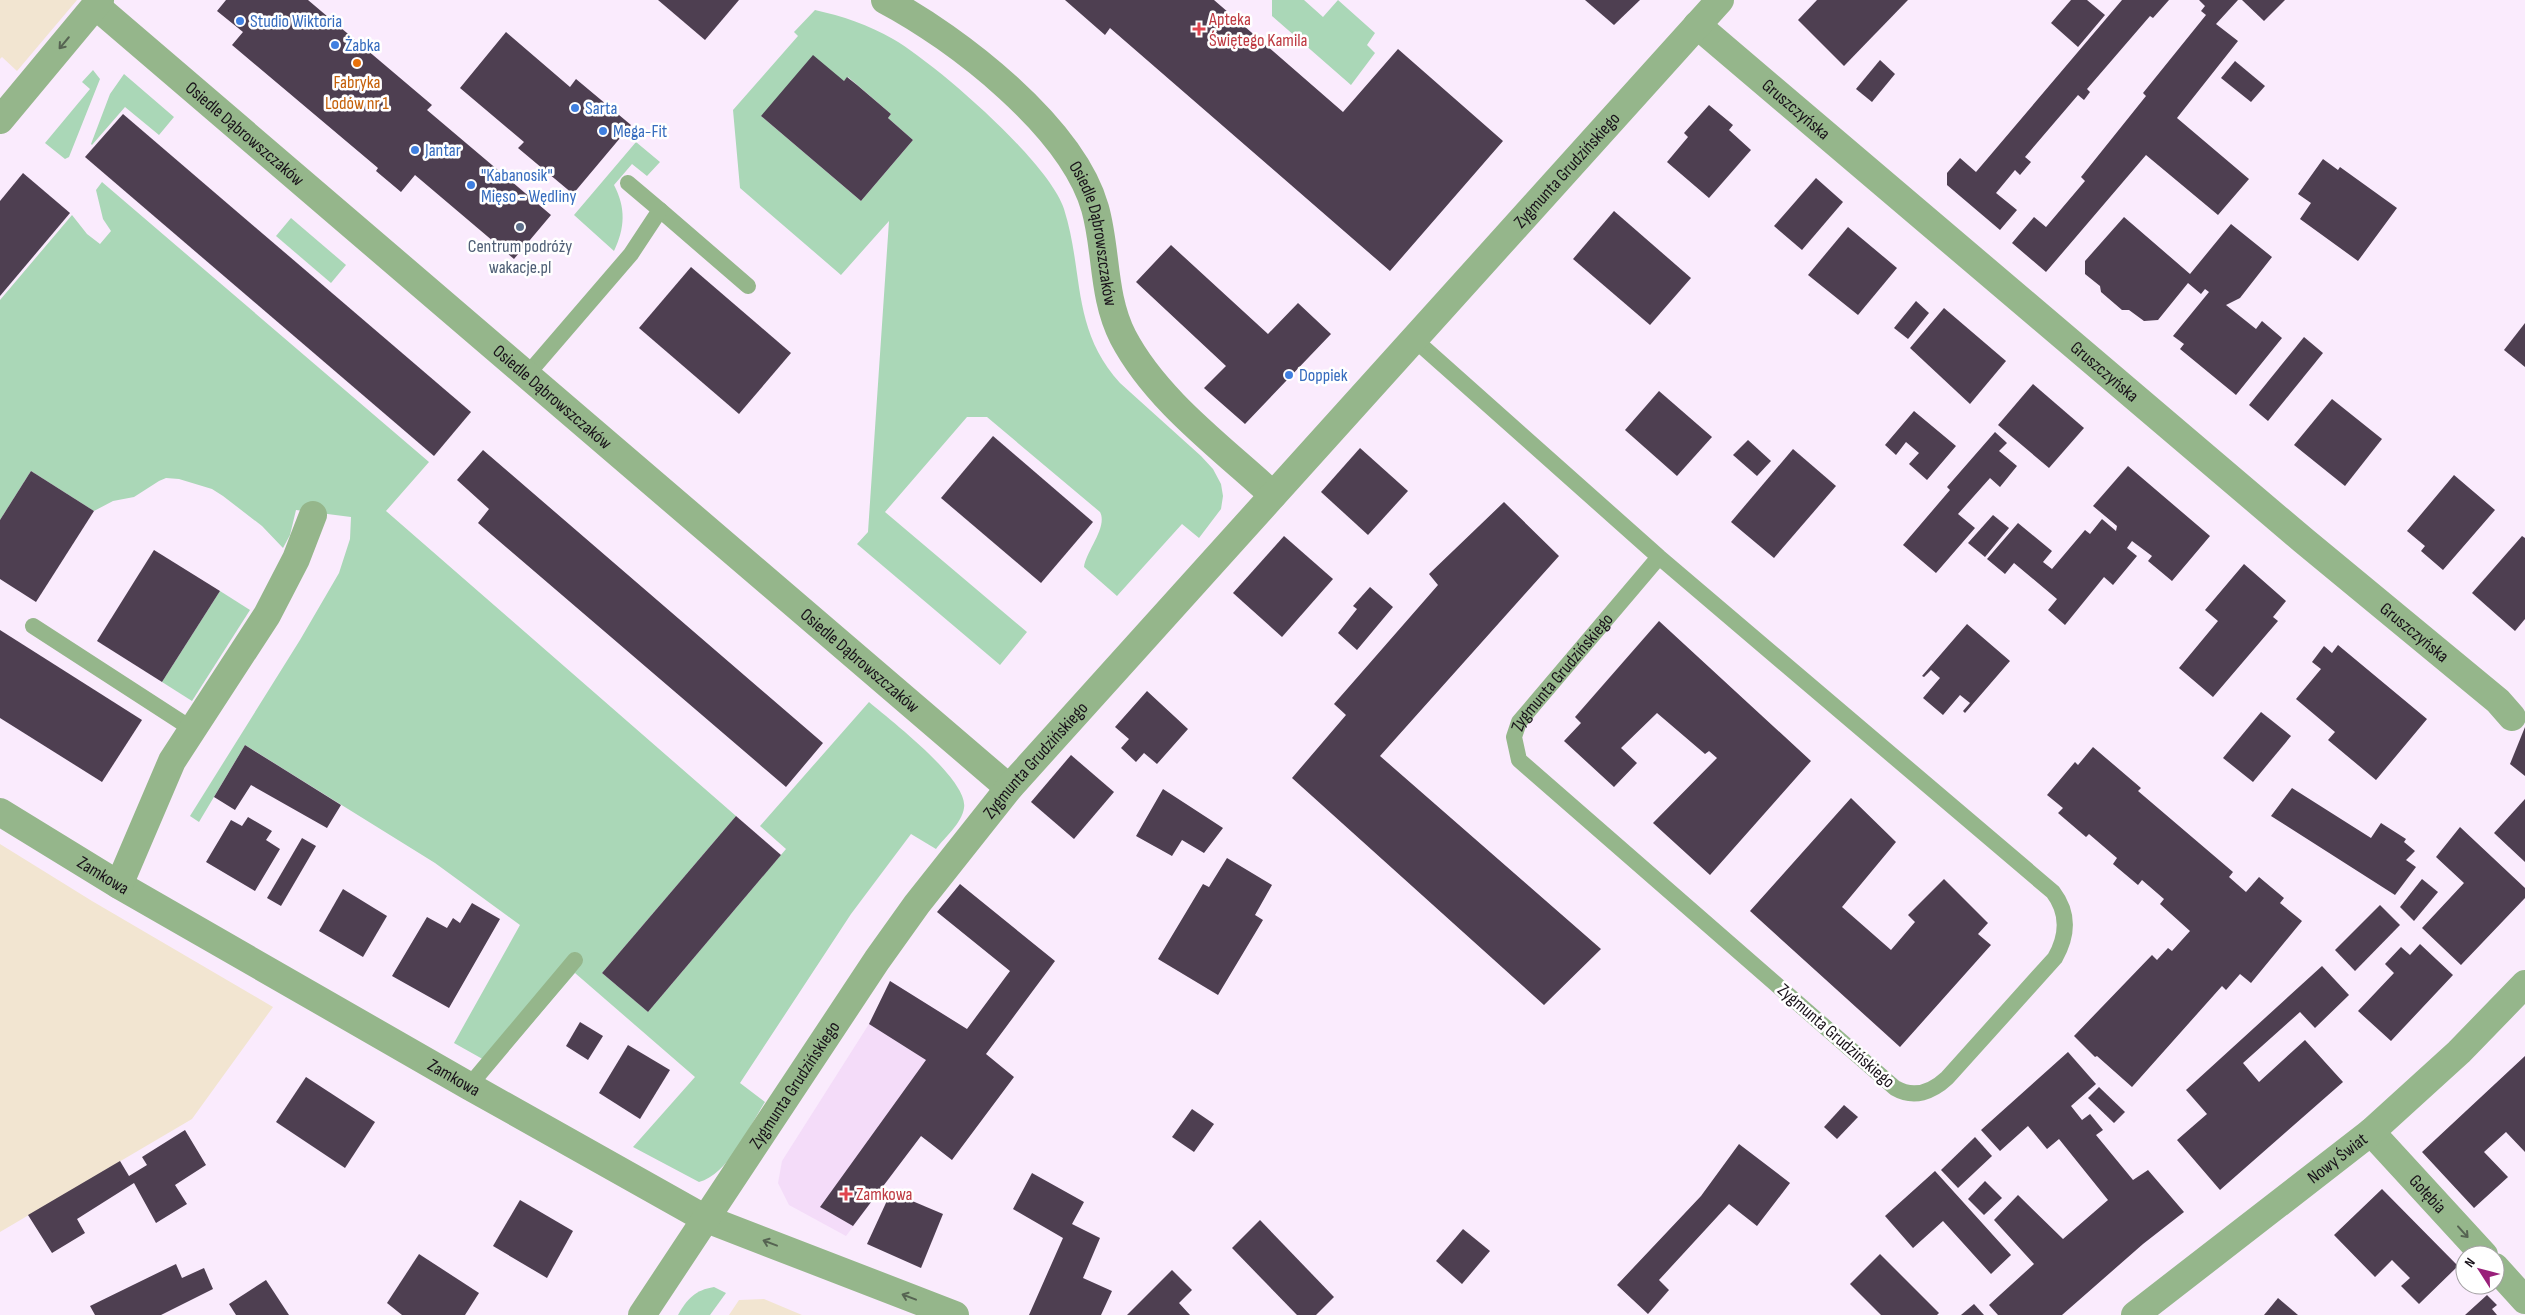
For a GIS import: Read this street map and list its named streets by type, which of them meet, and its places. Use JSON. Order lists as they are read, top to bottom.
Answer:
{
  "streets": {
    "street": [
      "Gruszczyńska",
      "Osiedle Dąbrowszczaków",
      "Zygmunta Grudzińskiego",
      "Zamkowa",
      "Nowy Świat",
      "Gołębia"
    ]
  },
  "crossings": [
    ["Gruszczyńska", "Zygmunta Grudzińskiego"],
    ["Osiedle Dąbrowszczaków", "Zygmunta Grudzińskiego"],
    ["Zygmunta Grudzińskiego", "Zamkowa"],
    ["Nowy Świat", "Gołębia"]
  ],
  "one_way": ["Gołębia"],
  "places": {
    "other": [
      "Studio Wiktoria",
      "Żabka",
      "Fabryka Lodów nr 1",
      "Sarta",
      "Mega-Fit",
      "Jantar",
      "\"Kabanosik\" Mięso - Wędliny",
      "Centrum podróży wakacje.pl",
      "Doppiek"
    ],
    "health": ["Apteka Świętego Kamila", "Zamkowa"]
  },
  "north": "top left"
}
